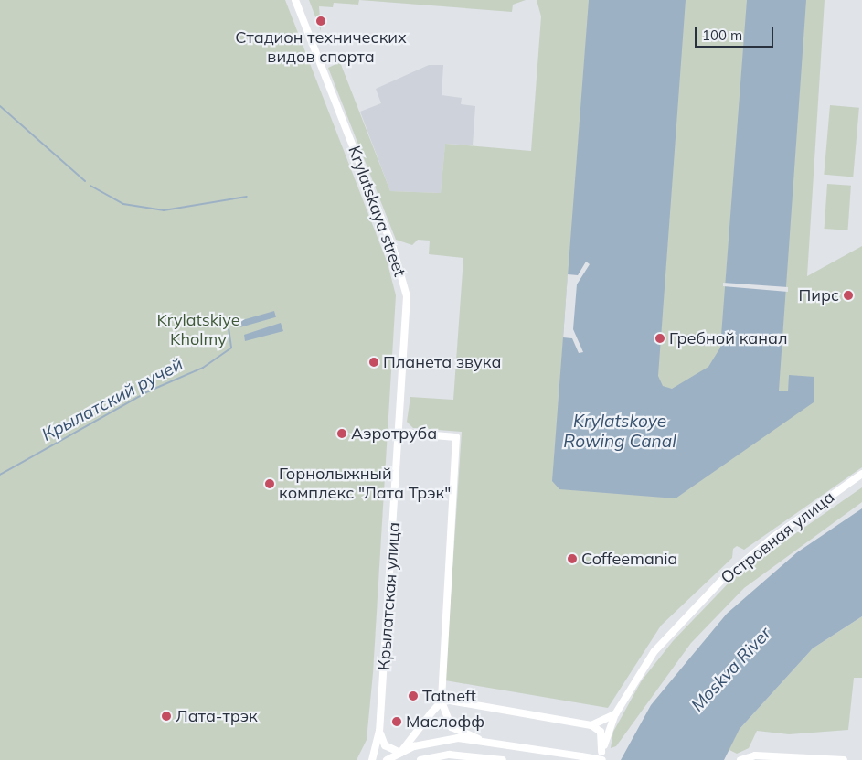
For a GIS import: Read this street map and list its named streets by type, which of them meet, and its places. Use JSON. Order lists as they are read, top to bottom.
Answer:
{
  "streets": {
    "street": ["Krylatskaya street", "Островная улица", "Крылатская улица"]
  },
  "crossings": [
    ["Krylatskaya street", "Крылатская улица"]
  ],
  "water": ["Крылатский ручей", "Krylatskoye Rowing Canal", "Moskva River"],
  "parks": ["Krylatskiye Kholmy"],
  "places": [
    "Стадион технических видов спорта",
    "Пирс",
    "Гребной канал",
    "Планета звука",
    "Аэротруба",
    "Горнолыжный комплекс \"Лата Трэк\"",
    "Coffeemania",
    "Tatneft",
    "Лата-трэк",
    "Маслофф"
  ],
  "scale_bar": "100 m"
}
